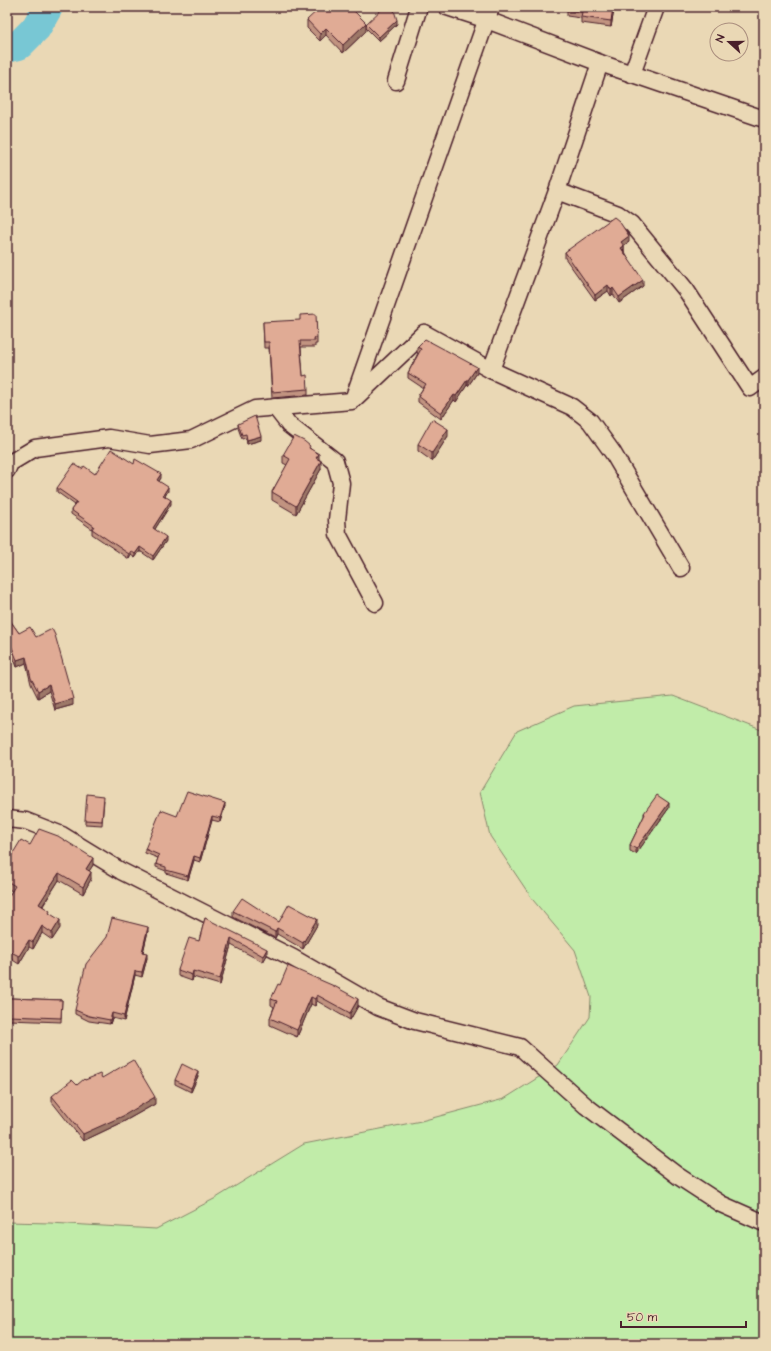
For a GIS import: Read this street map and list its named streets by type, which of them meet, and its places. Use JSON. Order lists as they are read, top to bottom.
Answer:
{
  "scale_bar": "50 m",
  "north": "left"
}
